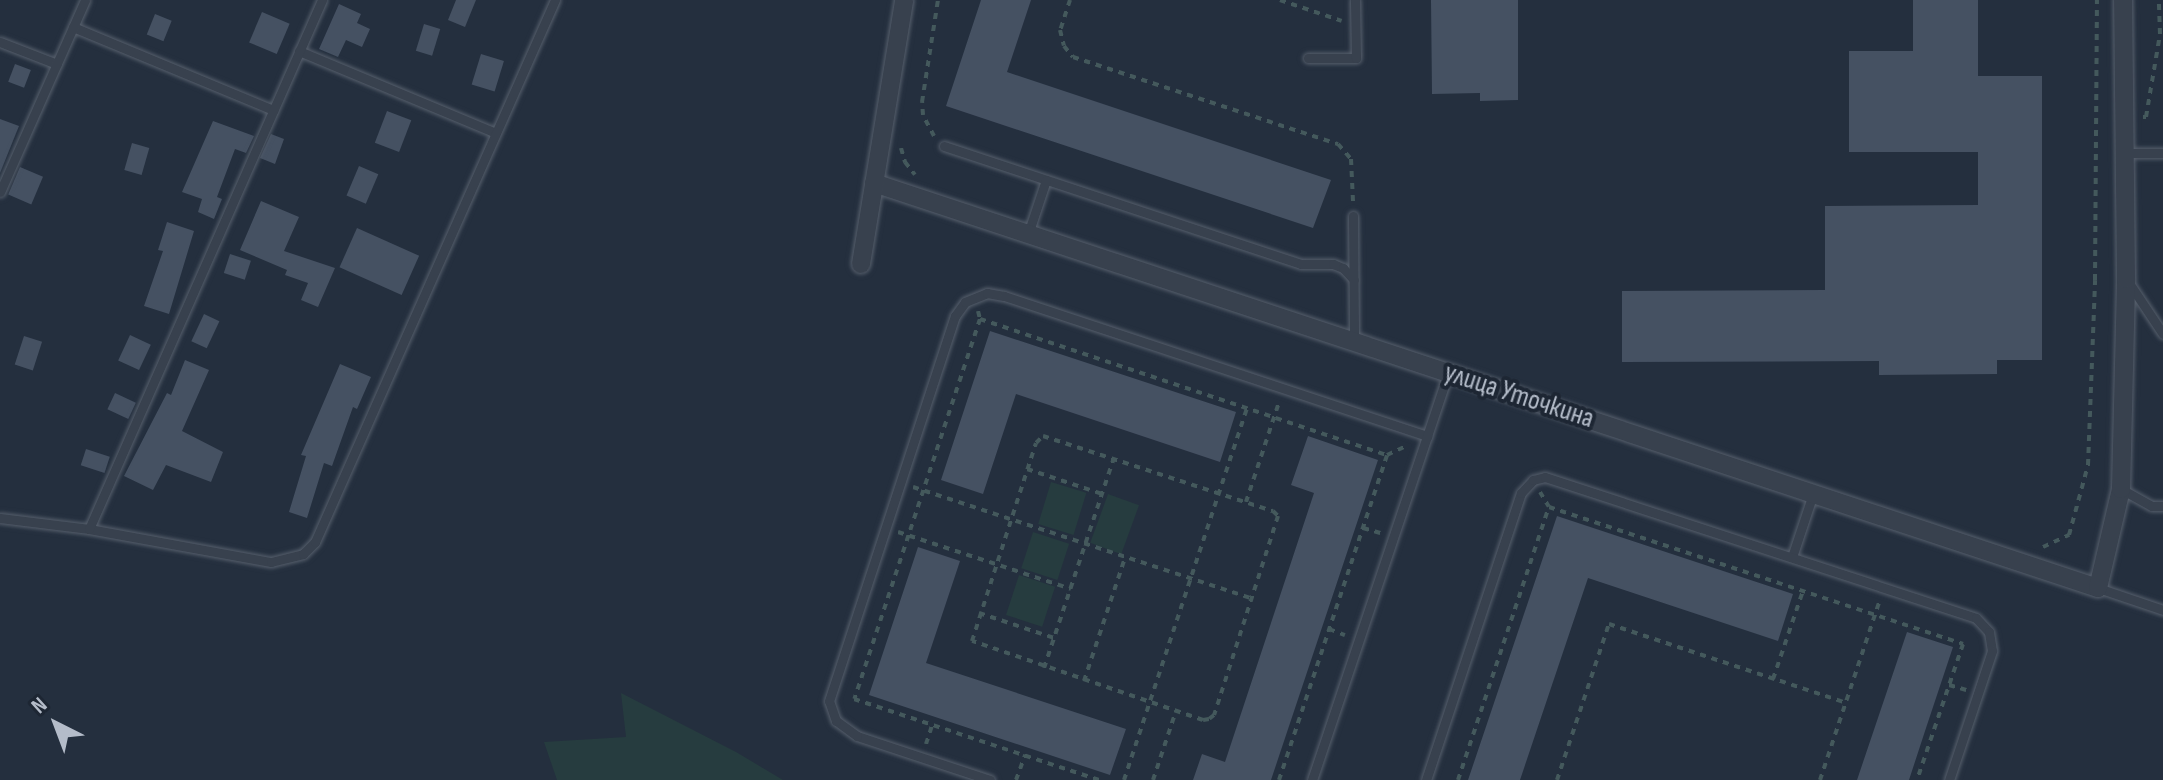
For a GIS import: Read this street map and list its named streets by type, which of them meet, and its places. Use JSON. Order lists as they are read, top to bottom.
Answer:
{
  "streets": {
    "street": ["улица Уточкина"]
  },
  "north": "top left"
}
